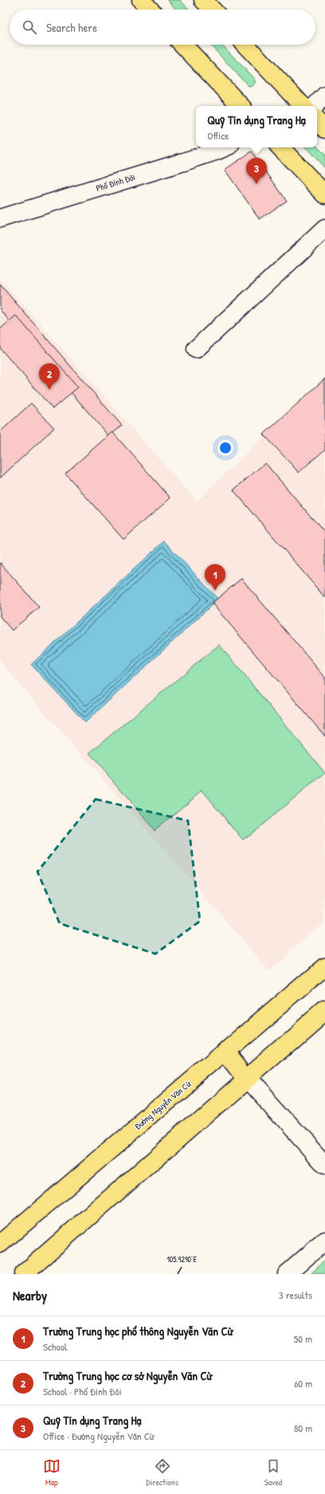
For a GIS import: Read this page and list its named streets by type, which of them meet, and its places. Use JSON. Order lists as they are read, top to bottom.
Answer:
{
  "streets": {
    "main road": ["Đường Nguyễn Văn Cừ"],
    "street": ["Phố Đình Đôi"]
  },
  "page": {
    "search": "Search here",
    "popup": ["Quỹ Tín dụng Trang Hạ", "Office"],
    "pins": ["3", "2", "1"],
    "heading": ["Nearby", "3 results"],
    "list": [
      {
        "mark": "1",
        "name": "Trường Trung học phổ thông Nguyễn Văn Cừ",
        "note": "School",
        "value": "50 m"
      },
      {
        "mark": "2",
        "name": "Trường Trung học cơ sở Nguyễn Văn Cừ",
        "note": "School · Phố Đình Đôi",
        "value": "60 m"
      },
      {
        "mark": "3",
        "name": "Quỹ Tín dụng Trang Hạ",
        "note": "Office · Đường Nguyễn Văn Cừ",
        "value": "80 m"
      }
    ],
    "nav": ["Map", "Directions", "Saved"]
  },
  "coordinates": ["105.9290°E"]
}
